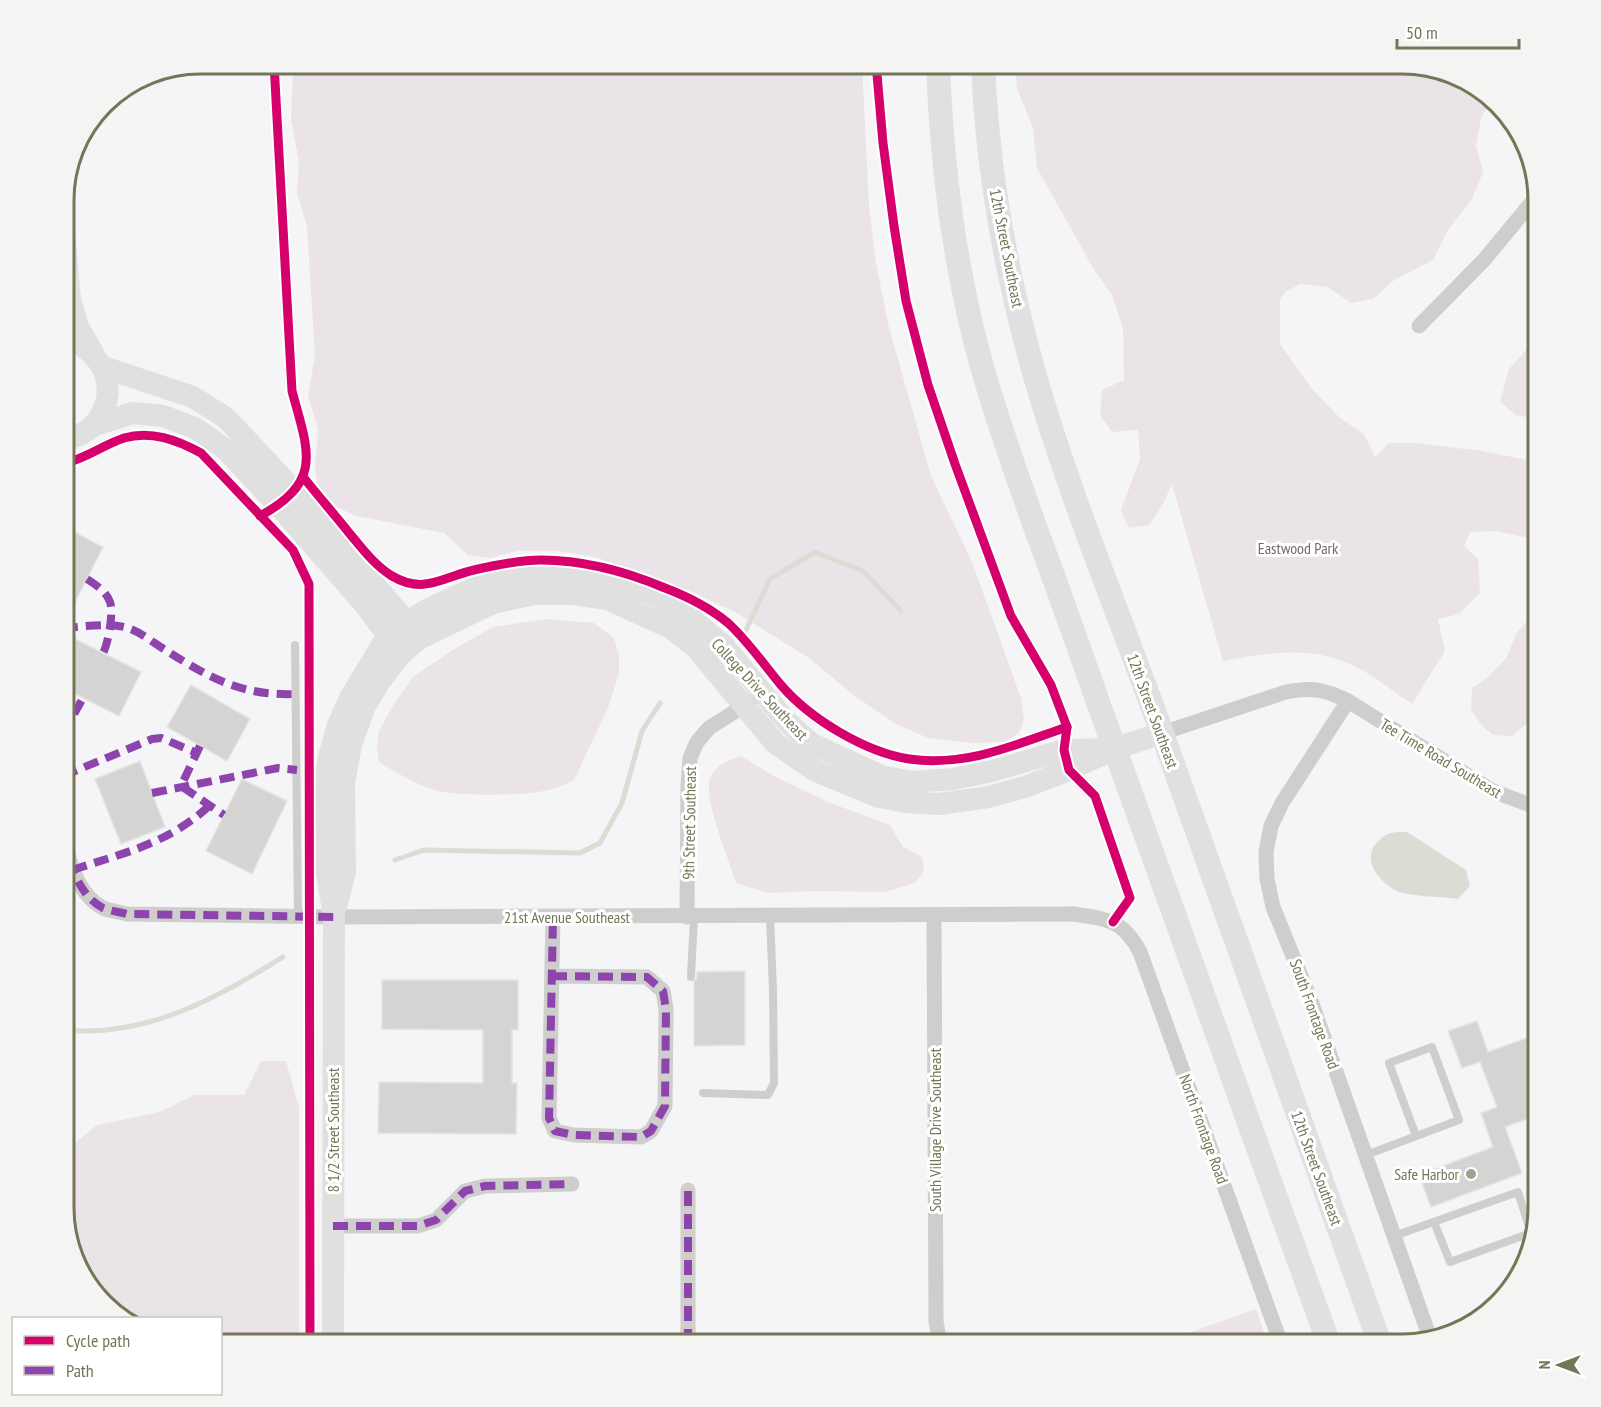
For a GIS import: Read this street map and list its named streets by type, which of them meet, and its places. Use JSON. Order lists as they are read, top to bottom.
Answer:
{
  "streets": {
    "main road": ["12th Street Southeast"],
    "street": [
      "College Drive Southeast",
      "Tee Time Road Southeast",
      "9th Street Southeast",
      "21st Avenue Southeast",
      "South Frontage Road",
      "North Frontage Road",
      "8 1/2 Street Southeast",
      "South Village Drive Southeast"
    ]
  },
  "crossings": [
    ["12th Street Southeast", "Tee Time Road Southeast"],
    ["College Drive Southeast", "9th Street Southeast"],
    ["College Drive Southeast", "8 1/2 Street Southeast"],
    ["Tee Time Road Southeast", "South Frontage Road"],
    ["9th Street Southeast", "21st Avenue Southeast"],
    ["21st Avenue Southeast", "North Frontage Road"],
    ["21st Avenue Southeast", "8 1/2 Street Southeast"],
    ["21st Avenue Southeast", "South Village Drive Southeast"]
  ],
  "parks": ["Eastwood Park"],
  "places": ["Safe Harbor"],
  "legend": ["Cycle path", "Path"],
  "scale_bar": "50 m",
  "north": "left"
}
